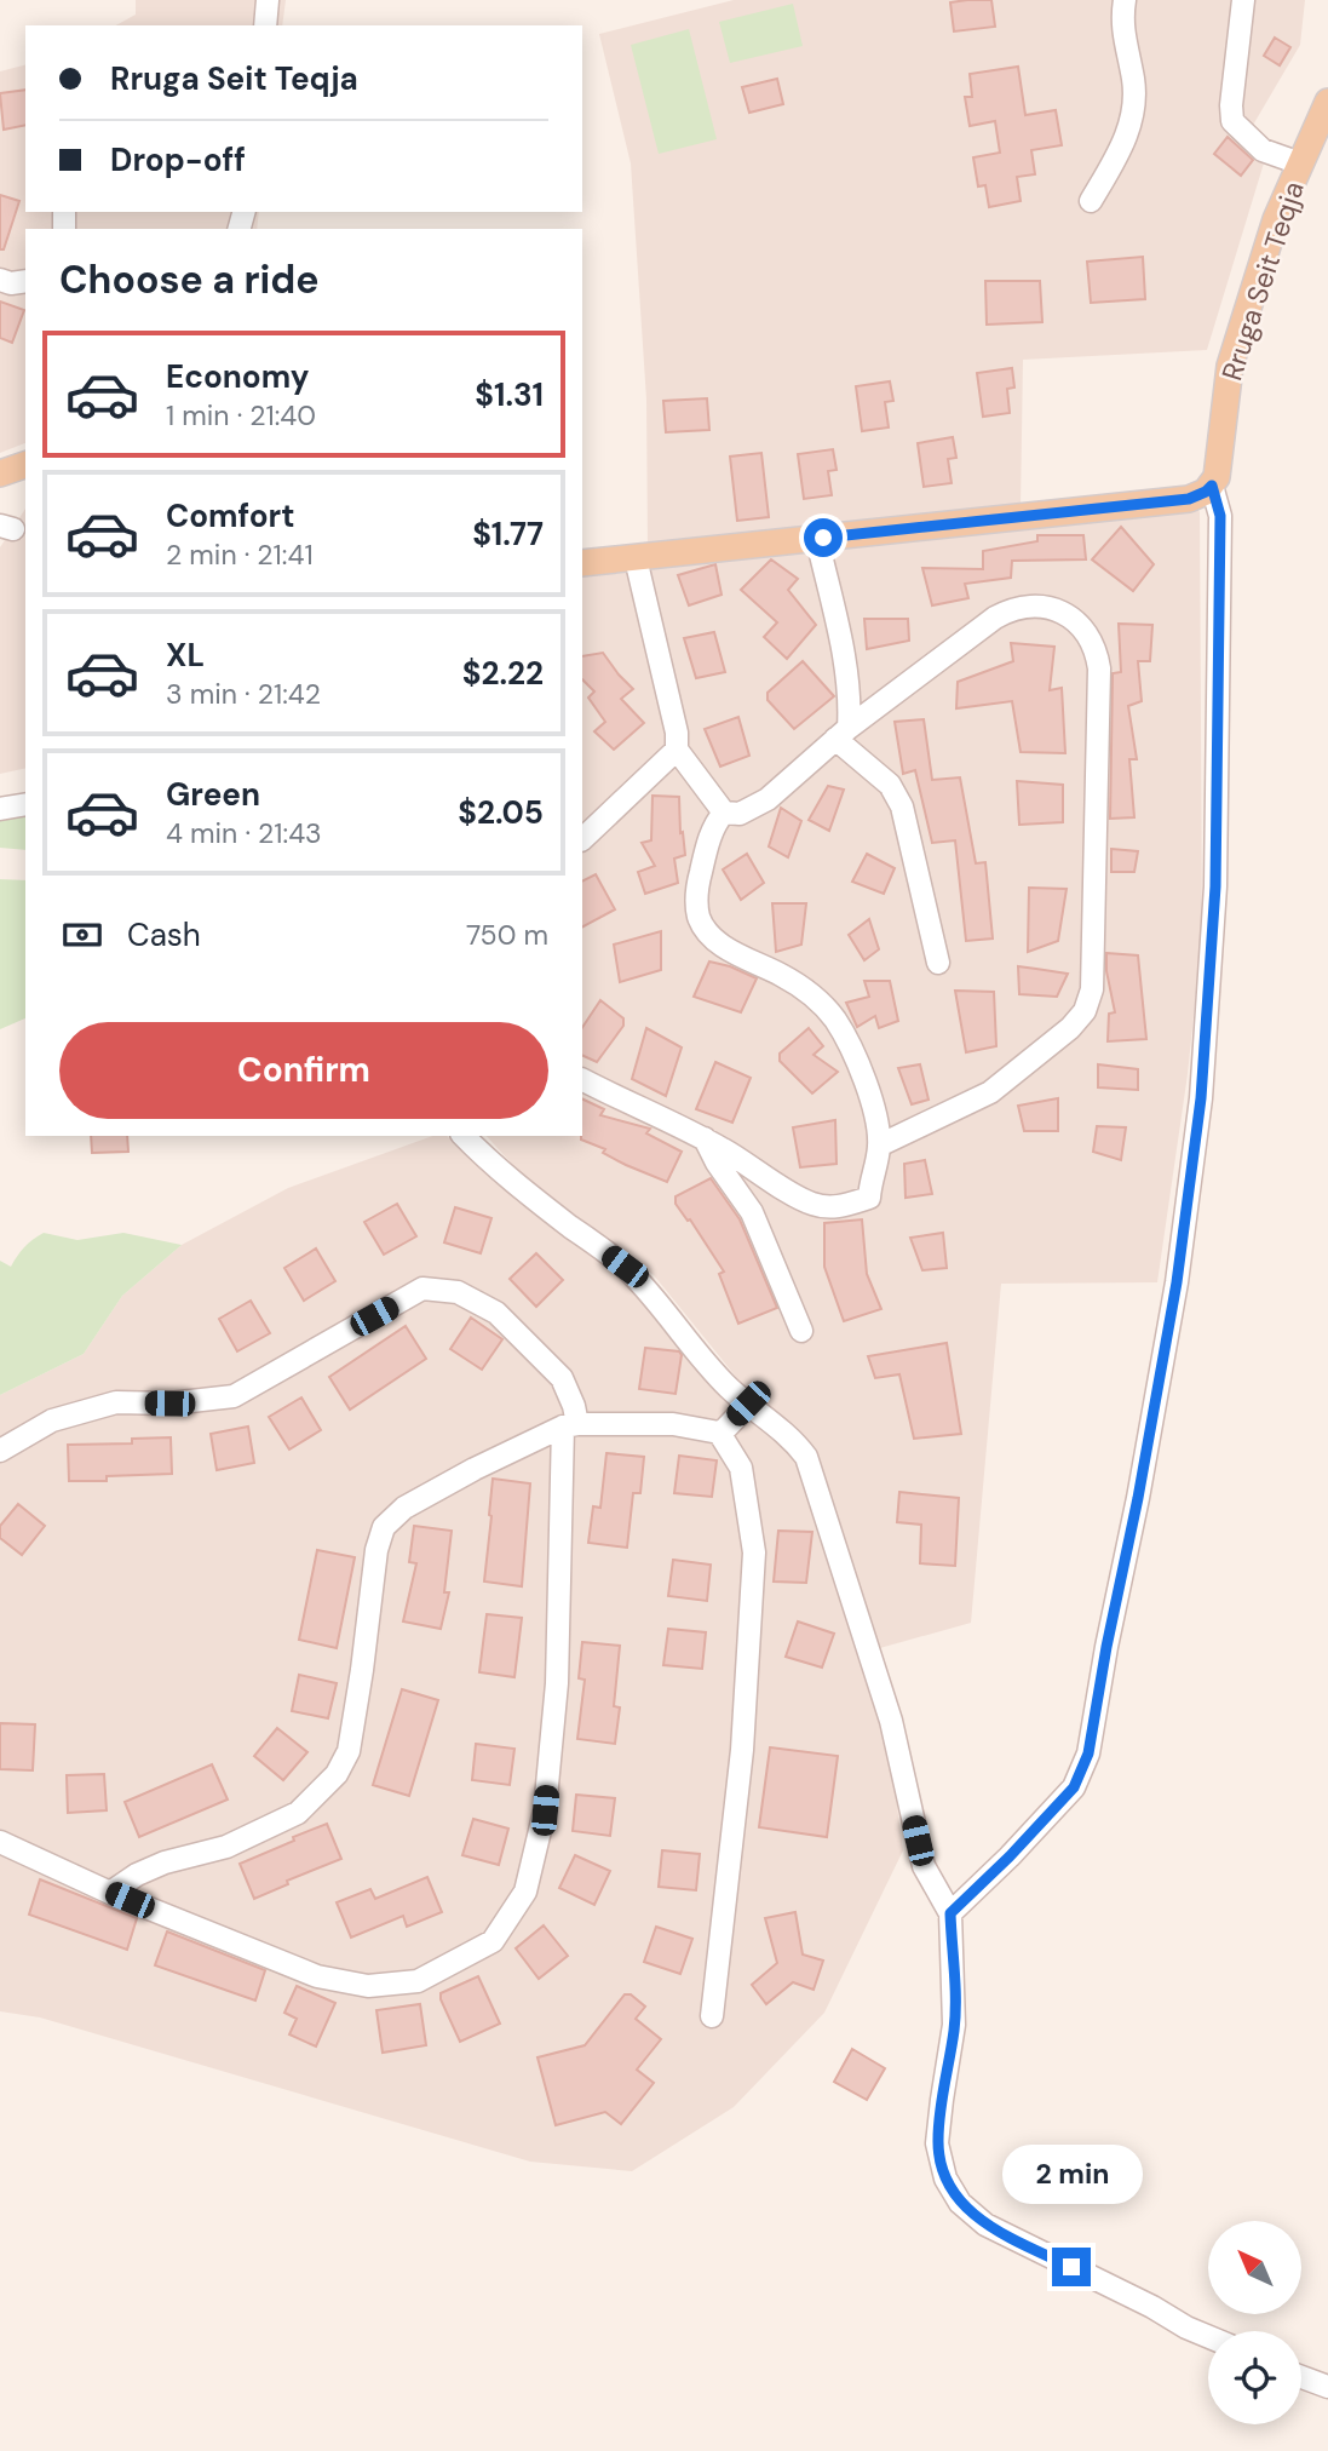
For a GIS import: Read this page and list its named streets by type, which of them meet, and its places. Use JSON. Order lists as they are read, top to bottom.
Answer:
{
  "streets": {
    "main road": ["Rruga Seit Teqja"]
  },
  "north": "top left",
  "page": {
    "banner": ["Rruga Seit Teqja", "Drop-off"],
    "heading": "Choose a ride",
    "list": [
      {
        "name": "Economy",
        "note": "1 min · 21:40",
        "value": "$1.31"
      },
      {
        "name": "Comfort",
        "note": "2 min · 21:41",
        "value": "$1.77"
      },
      {
        "name": "XL",
        "note": "3 min · 21:42",
        "value": "$2.22"
      },
      {
        "name": "Green",
        "note": "4 min · 21:43",
        "value": "$2.05"
      }
    ],
    "pay": ["Cash", "750 m"],
    "buttons": "Confirm",
    "bubble": "2 min"
  }
}
